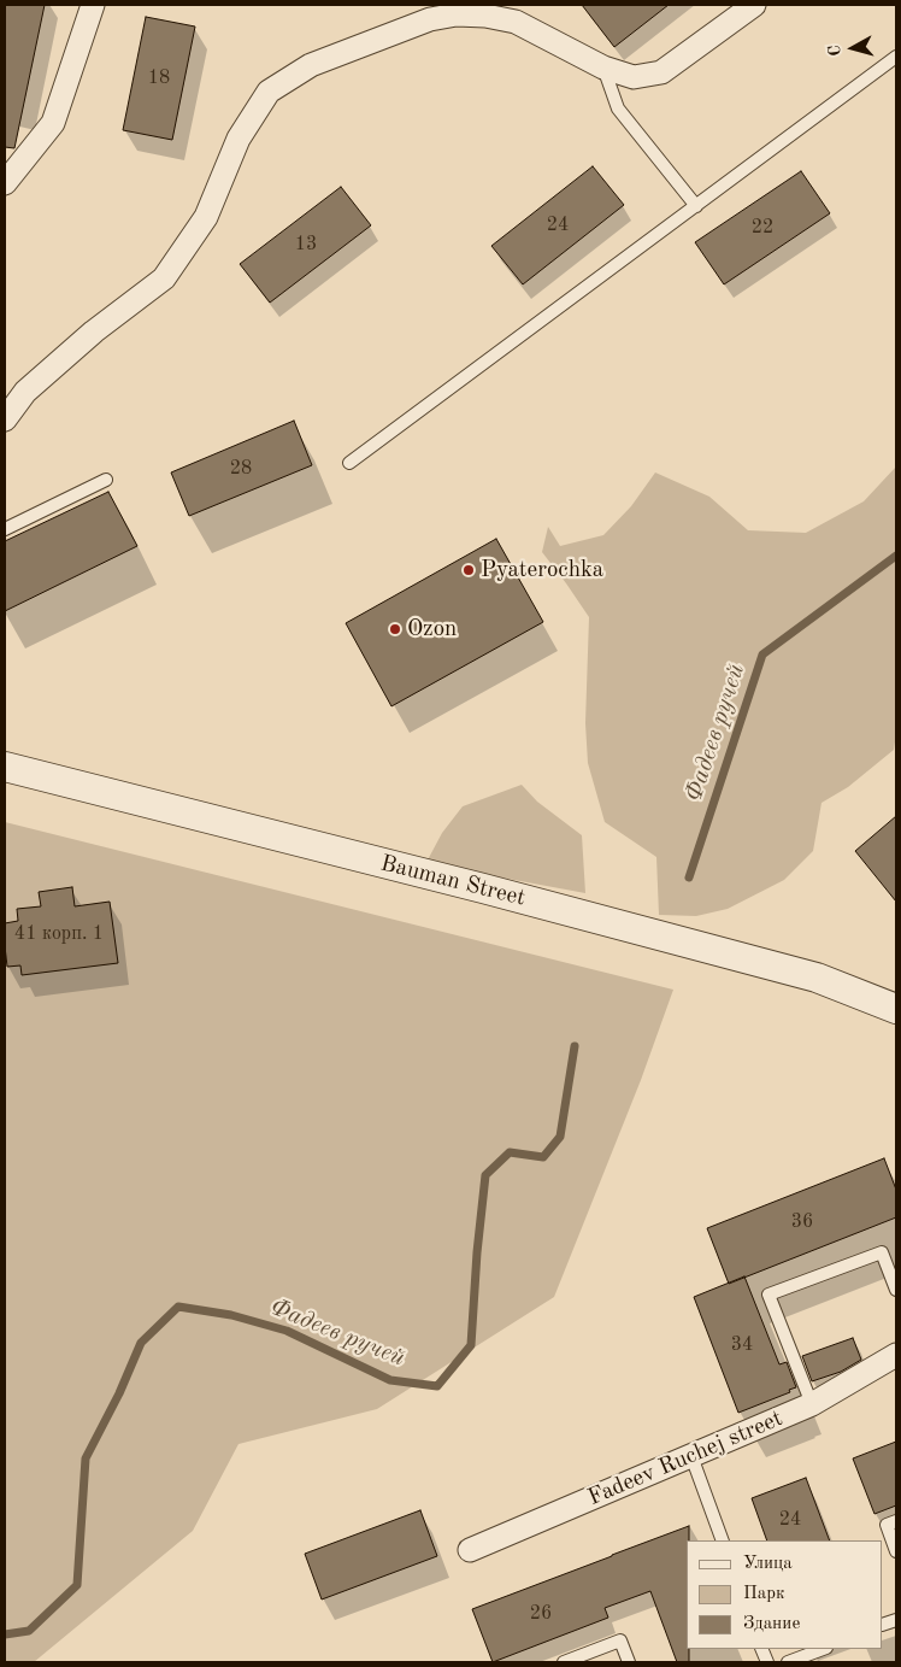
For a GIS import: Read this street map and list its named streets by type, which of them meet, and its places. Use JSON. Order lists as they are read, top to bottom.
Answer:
{
  "streets": {
    "street": ["Bauman Street", "Fadeev Ruchej street"]
  },
  "water": ["Фадеев ручей"],
  "places": ["Pyaterochka", "Ozon"],
  "house_numbers": [
    "18",
    "24",
    "22",
    "13",
    "28",
    "41 корп. 1",
    "36",
    "34",
    "24",
    "26"
  ],
  "legend": ["Улица", "Парк", "Здание"],
  "north": "left"
}
